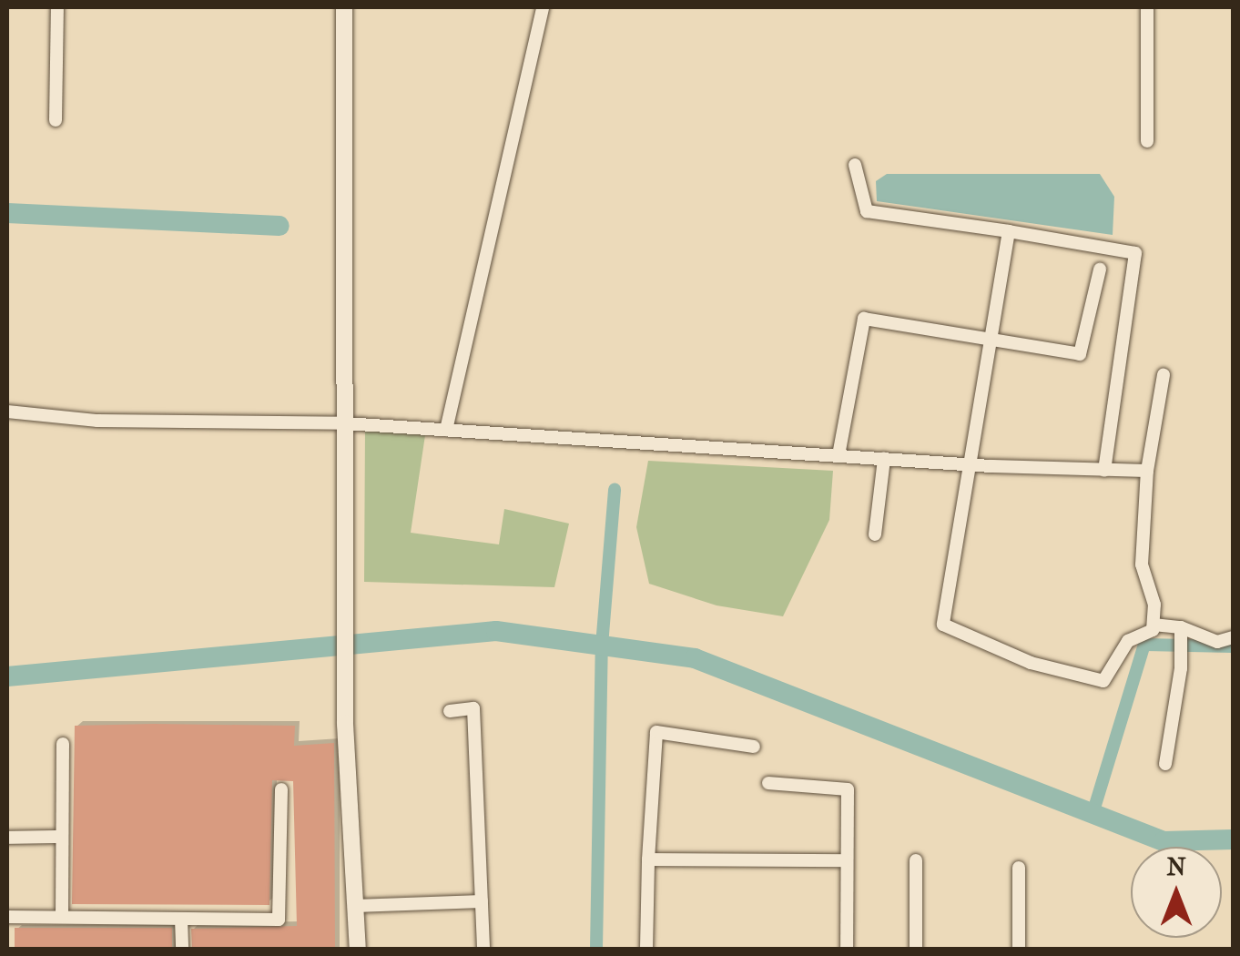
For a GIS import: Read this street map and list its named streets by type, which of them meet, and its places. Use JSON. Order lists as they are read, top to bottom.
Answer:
{
  "north": "top"
}
